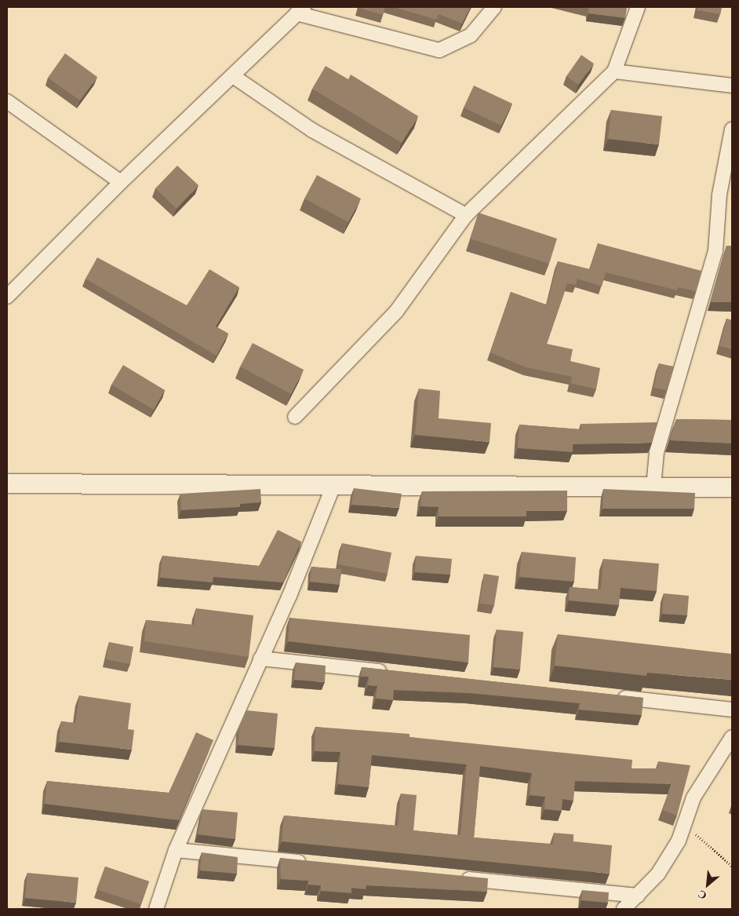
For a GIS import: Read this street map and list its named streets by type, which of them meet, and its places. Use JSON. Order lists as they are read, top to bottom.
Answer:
{
  "north": "bottom left"
}
